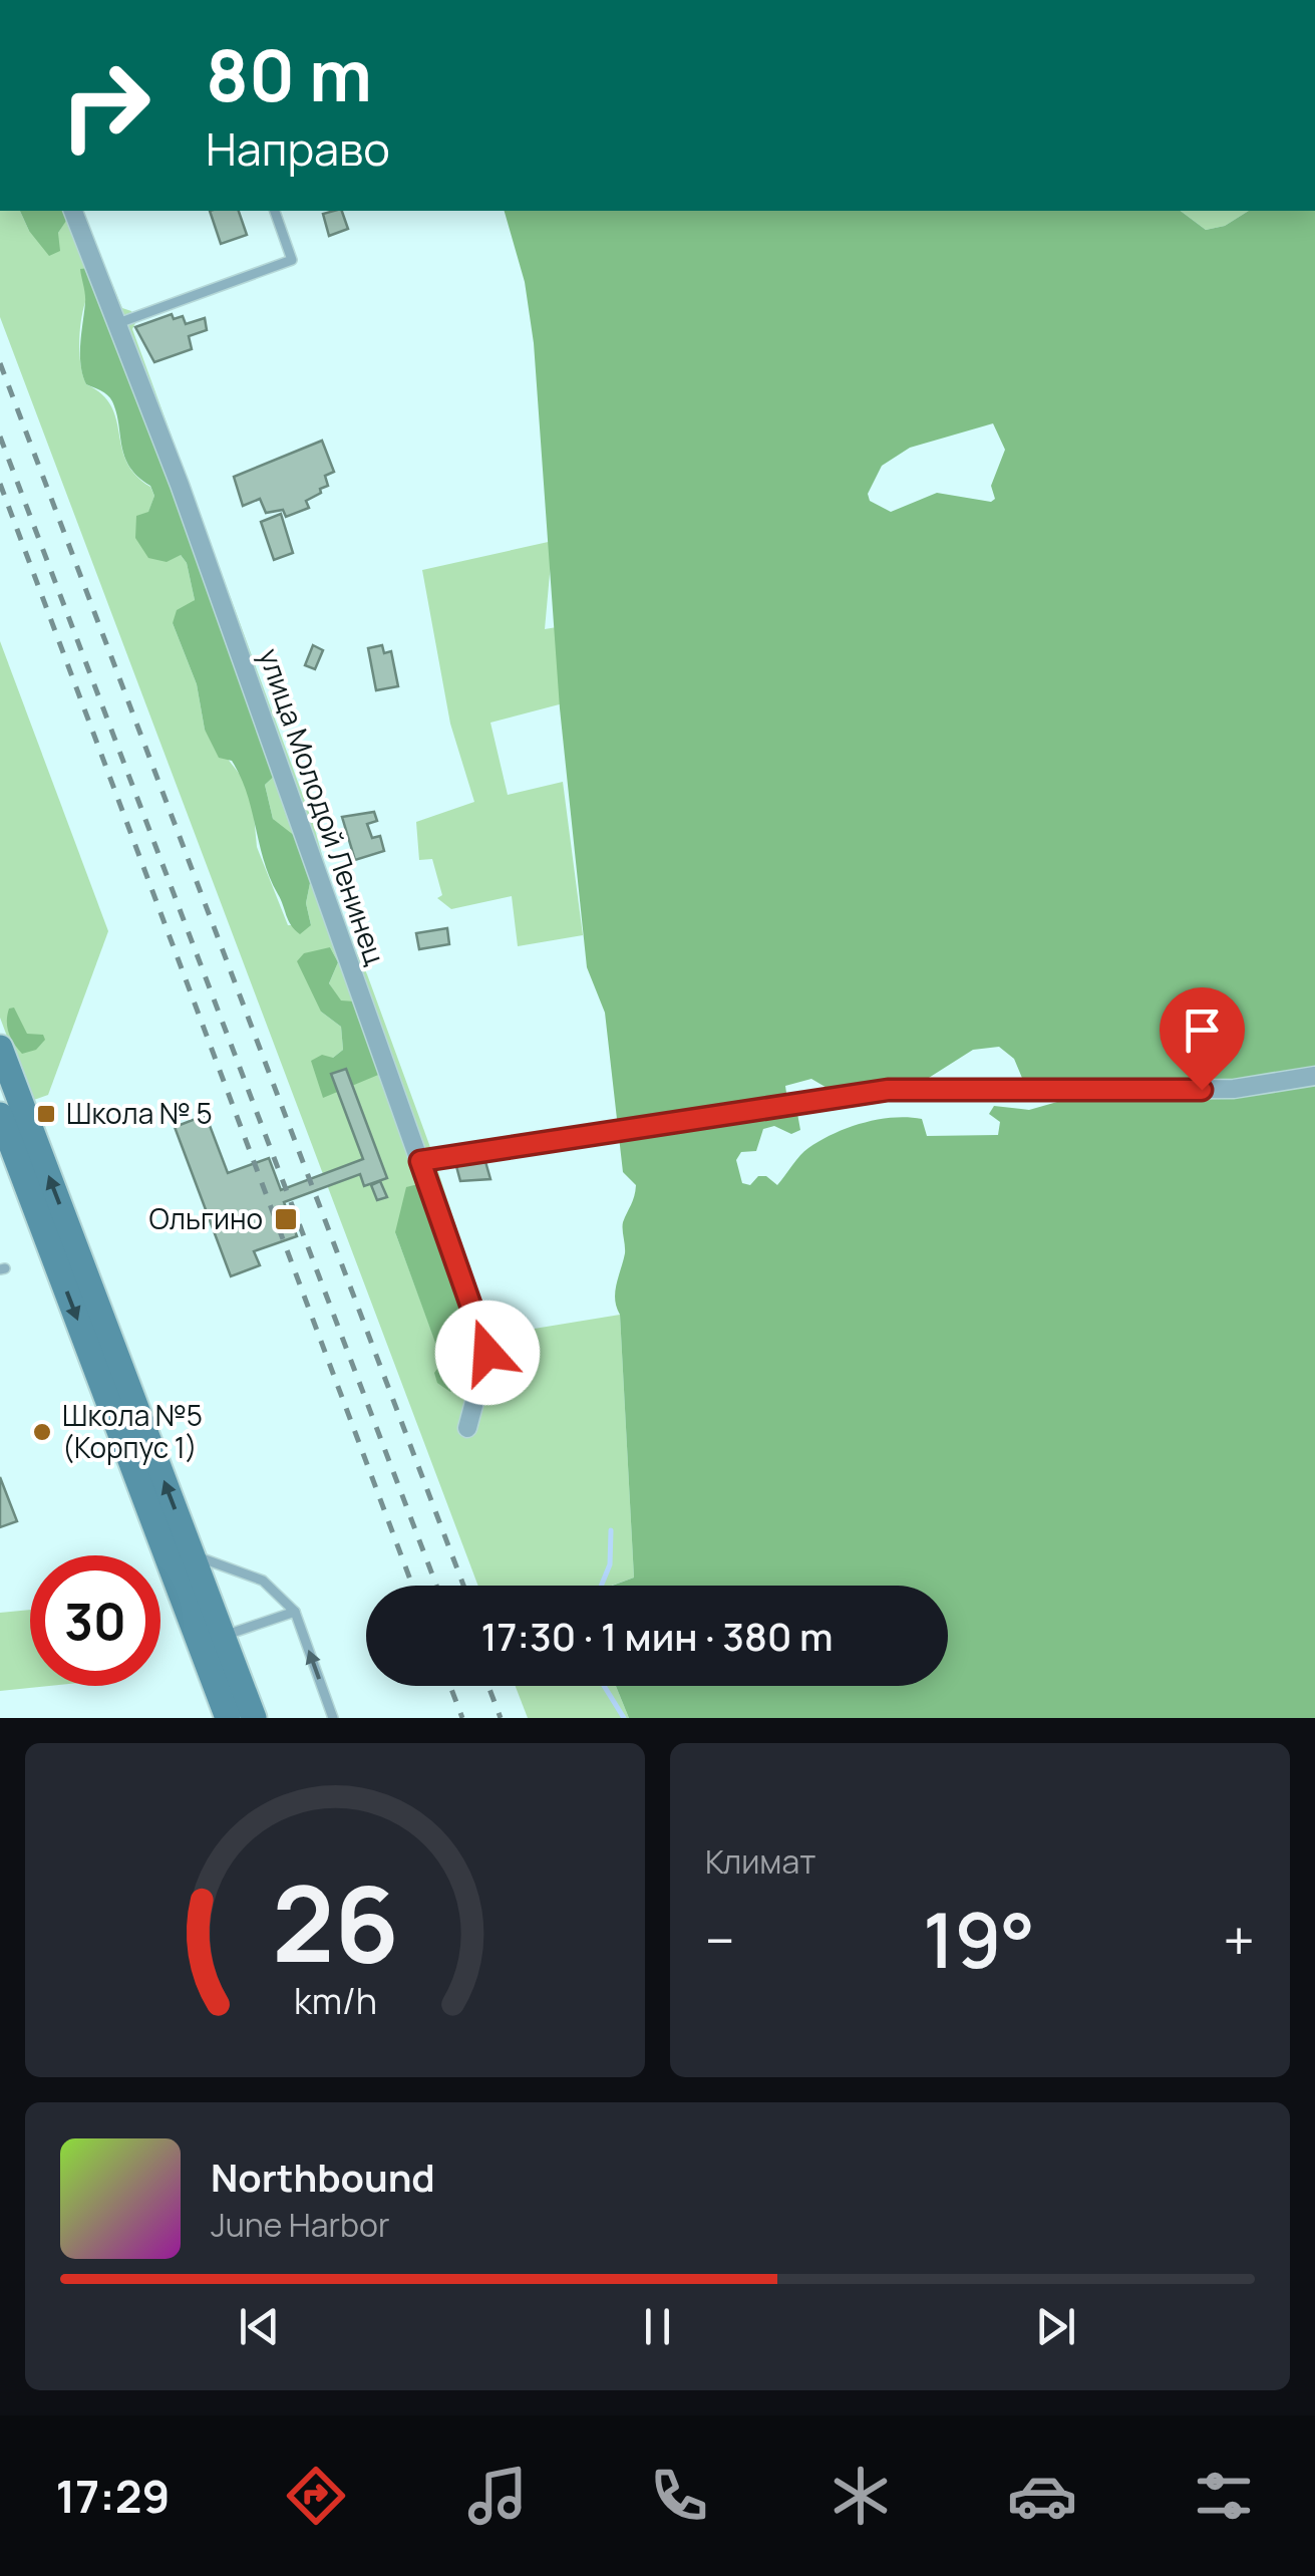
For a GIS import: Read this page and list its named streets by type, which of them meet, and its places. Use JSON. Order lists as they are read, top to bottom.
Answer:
{
  "streets": {
    "street": ["улица Молодой Ленинец"]
  },
  "places": {
    "transit": ["Школа № 5", "Ольгино"],
    "other": ["Школа №5 (Корпус 1)"]
  },
  "page": {
    "turn": ["80 m", "Направо"],
    "limit": "30",
    "trip": "17:30 · 1 мин · 380 m",
    "tile": "Климат",
    "heat": ["−", "19°", "+"],
    "song": ["Northbound", "June Harbor"],
    "tabs": "17:29",
    "gauge": ["26", "km/h"]
  }
}
